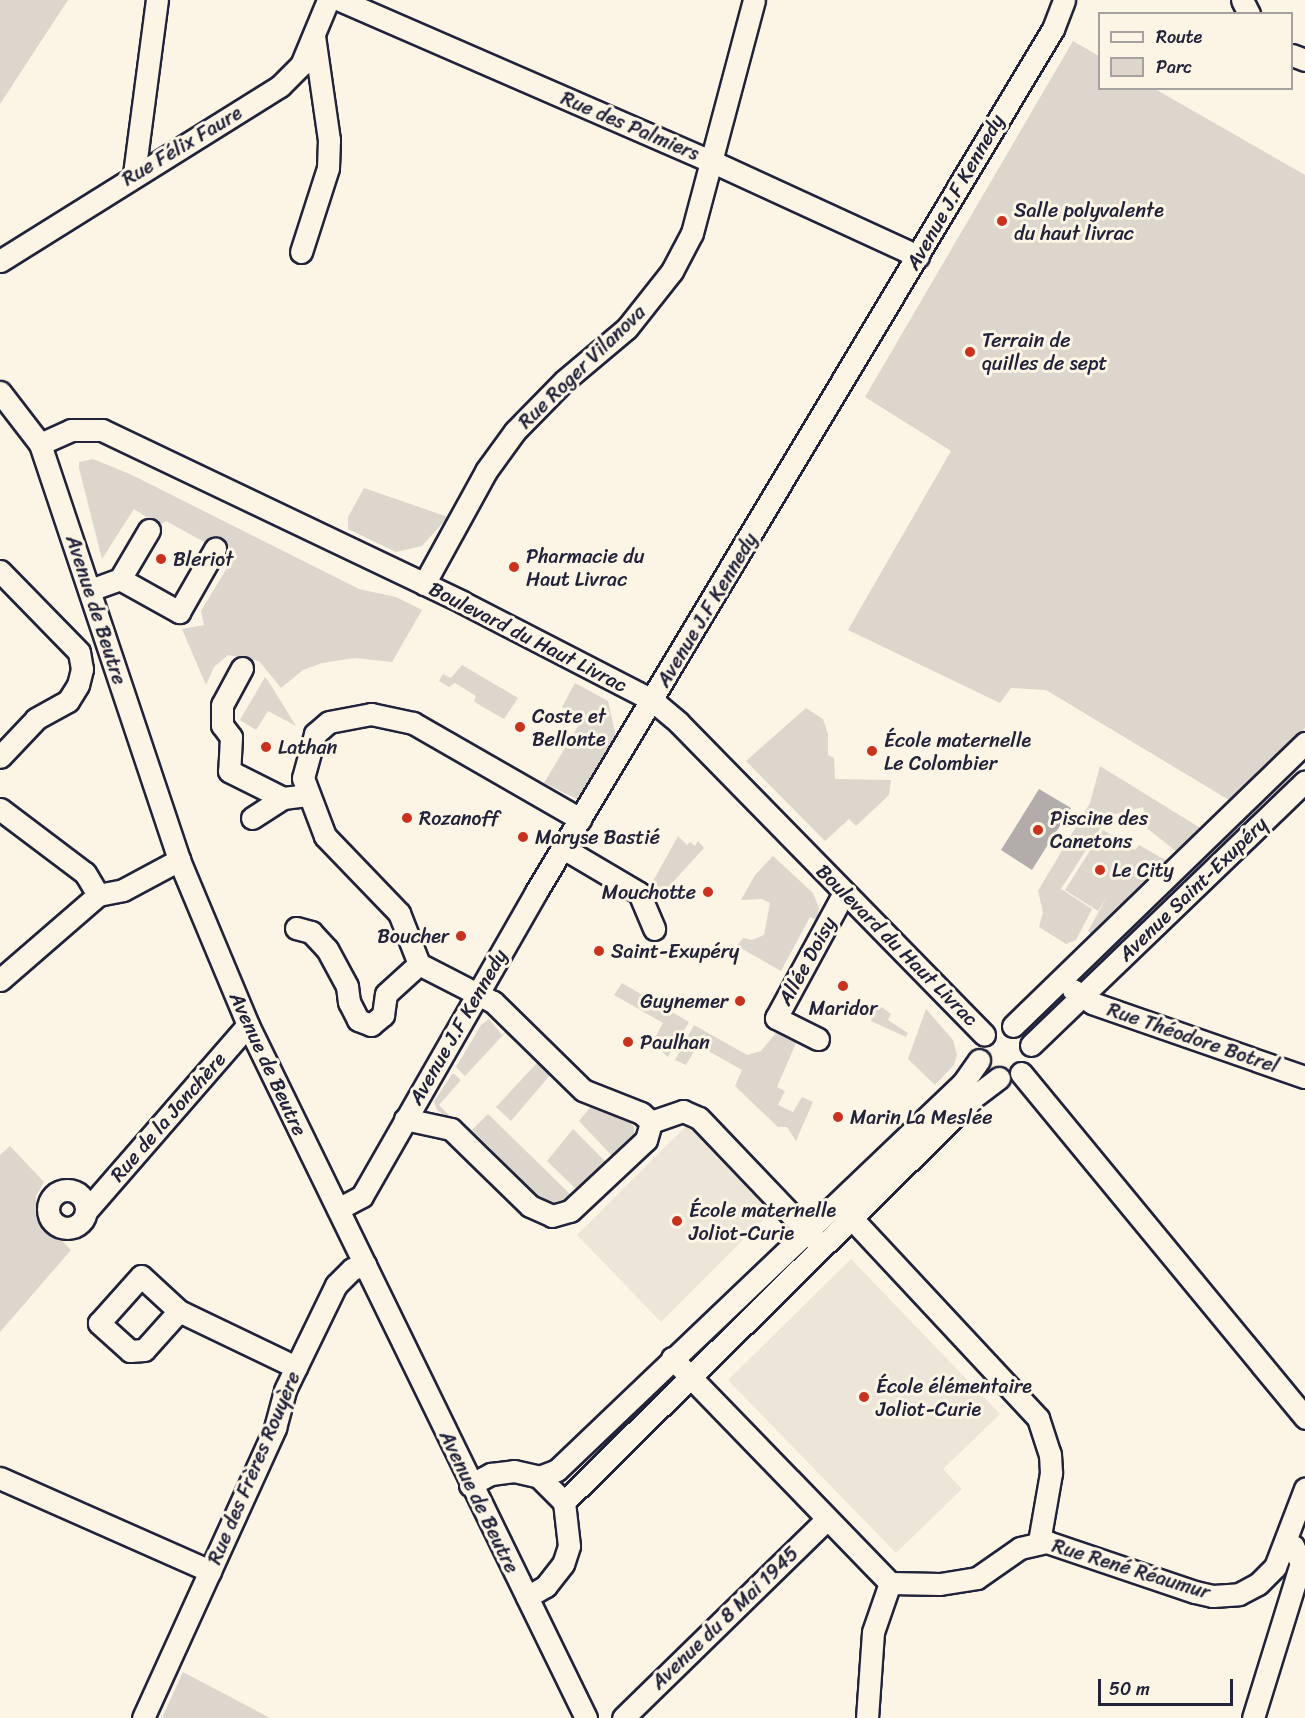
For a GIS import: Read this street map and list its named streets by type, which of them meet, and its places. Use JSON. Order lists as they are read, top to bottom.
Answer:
{
  "streets": {
    "street": [
      "Rue des Palmiers",
      "Rue Félix Faure",
      "Avenue J.F Kennedy",
      "Rue Roger Vilanova",
      "Avenue de Beutre",
      "Boulevard du Haut Livrac",
      "Avenue Saint-Exupéry",
      "Allée Doisy",
      "Rue Théodore Botrel",
      "Rue de la Jonchère",
      "Rue des Frères Rouyère",
      "Rue René Réaumur",
      "Avenue du 8 Mai 1945"
    ]
  },
  "crossings": [
    ["Rue des Palmiers", "Avenue J.F Kennedy"],
    ["Rue des Palmiers", "Rue Roger Vilanova"],
    ["Avenue J.F Kennedy", "Avenue de Beutre"],
    ["Avenue J.F Kennedy", "Boulevard du Haut Livrac"],
    ["Rue Roger Vilanova", "Boulevard du Haut Livrac"],
    ["Avenue de Beutre", "Boulevard du Haut Livrac"],
    ["Avenue de Beutre", "Rue de la Jonchère"],
    ["Avenue de Beutre", "Rue des Frères Rouyère"],
    ["Boulevard du Haut Livrac", "Avenue Saint-Exupéry"],
    ["Boulevard du Haut Livrac", "Allée Doisy"],
    ["Avenue Saint-Exupéry", "Rue Théodore Botrel"]
  ],
  "places": [
    "Salle polyvalente du haut livrac",
    "Terrain de quilles de sept",
    "Bleriot",
    "Pharmacie du Haut Livrac",
    "Coste et Bellonte",
    "Lathan",
    "École maternelle Le Colombier",
    "Rozanoff",
    "Piscine des Canetons",
    "Maryse Bastié",
    "Le City",
    "Mouchotte",
    "Boucher",
    "Saint-Exupéry",
    "Maridor",
    "Guynemer",
    "Paulhan",
    "Marin La Meslée",
    "École maternelle Joliot-Curie",
    "École élémentaire Joliot-Curie"
  ],
  "legend": ["Route", "Parc"],
  "scale_bar": "50 m"
}
